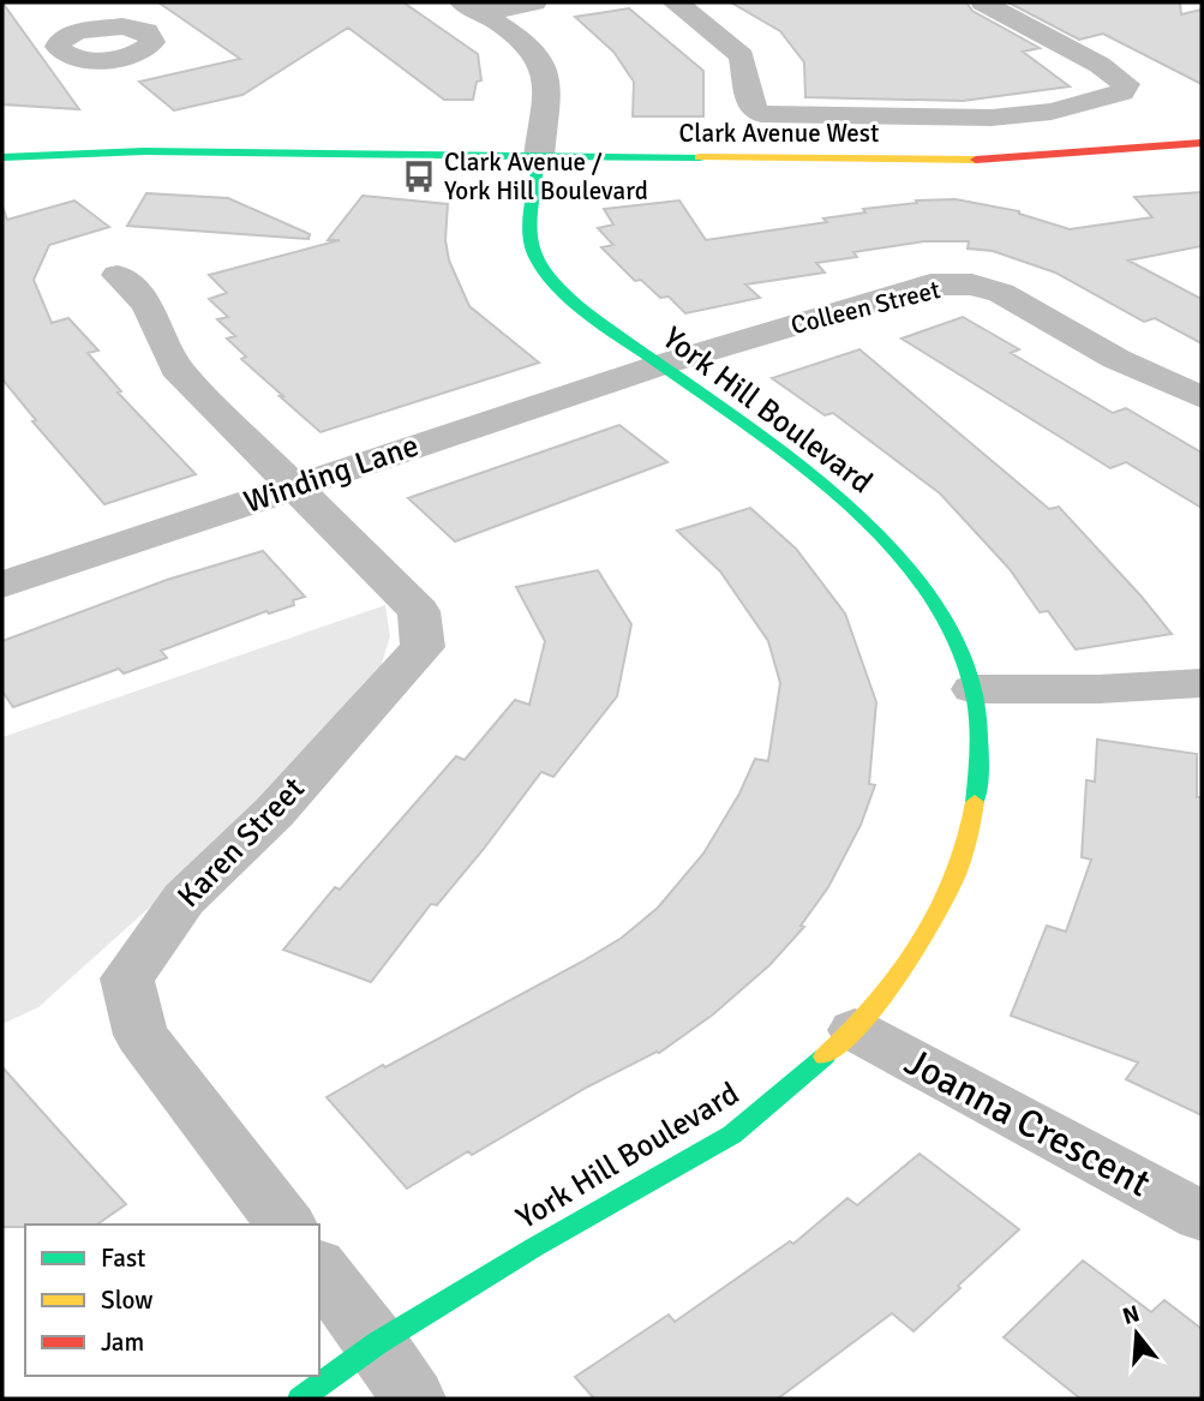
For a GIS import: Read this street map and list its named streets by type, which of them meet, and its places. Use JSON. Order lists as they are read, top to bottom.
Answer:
{
  "streets": {
    "street": [
      "Clark Avenue West",
      "Colleen Street",
      "York Hill Boulevard",
      "Winding Lane",
      "Karen Street",
      "Joanna Crescent"
    ]
  },
  "crossings": [
    ["Clark Avenue West", "York Hill Boulevard"],
    ["Colleen Street", "York Hill Boulevard"],
    ["Colleen Street", "Winding Lane"],
    ["York Hill Boulevard", "Winding Lane"],
    ["York Hill Boulevard", "Joanna Crescent"],
    ["Winding Lane", "Karen Street"]
  ],
  "places": {
    "bus stop": ["Clark Avenue / York Hill Boulevard"]
  },
  "legend": ["Fast", "Slow", "Jam"],
  "north": "top"
}
